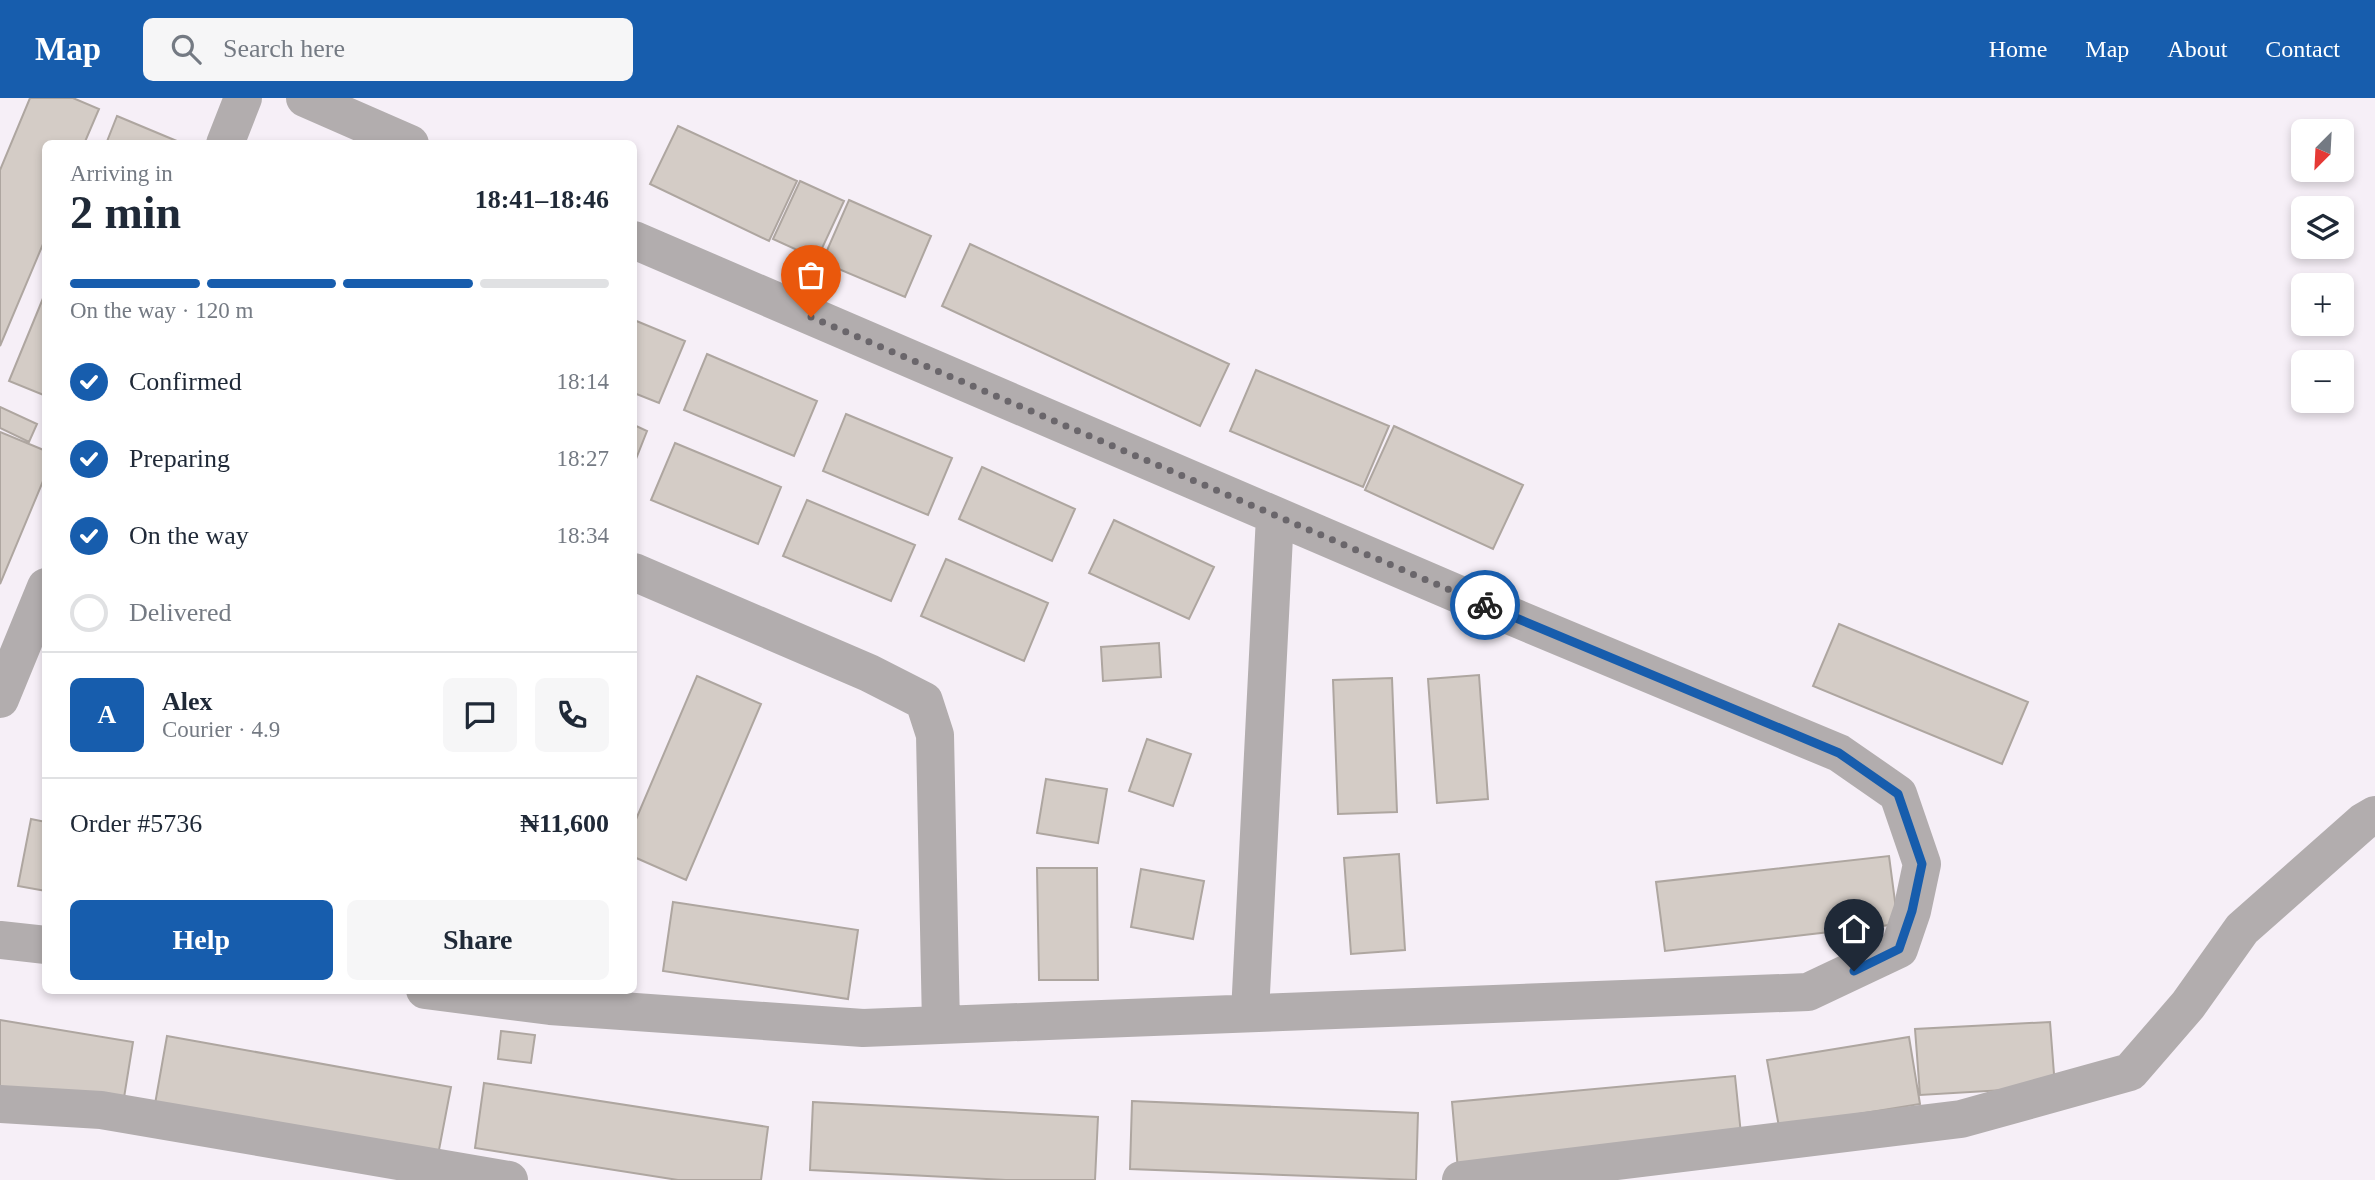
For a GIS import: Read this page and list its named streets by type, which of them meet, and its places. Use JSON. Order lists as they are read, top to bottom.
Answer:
{
  "north": "bottom left",
  "page": {
    "header": "Map",
    "search": "Search here",
    "nav": [
      "Home",
      "Map",
      "About",
      "Contact"
    ],
    "map_buttons": ["+", "−"],
    "heading": ["2 min", "Arriving in", "18:41–18:46"],
    "panel": [
      "Alex",
      "Courier · 4.9",
      "Order #5736",
      "₦11,600"
    ],
    "bar": "On the way · 120 m",
    "list": [
      ["Confirmed", "18:14"],
      ["Preparing", "18:27"],
      ["On the way", "18:34"],
      "Delivered"
    ],
    "round": "A",
    "buttons": ["Help", "Share"]
  }
}
